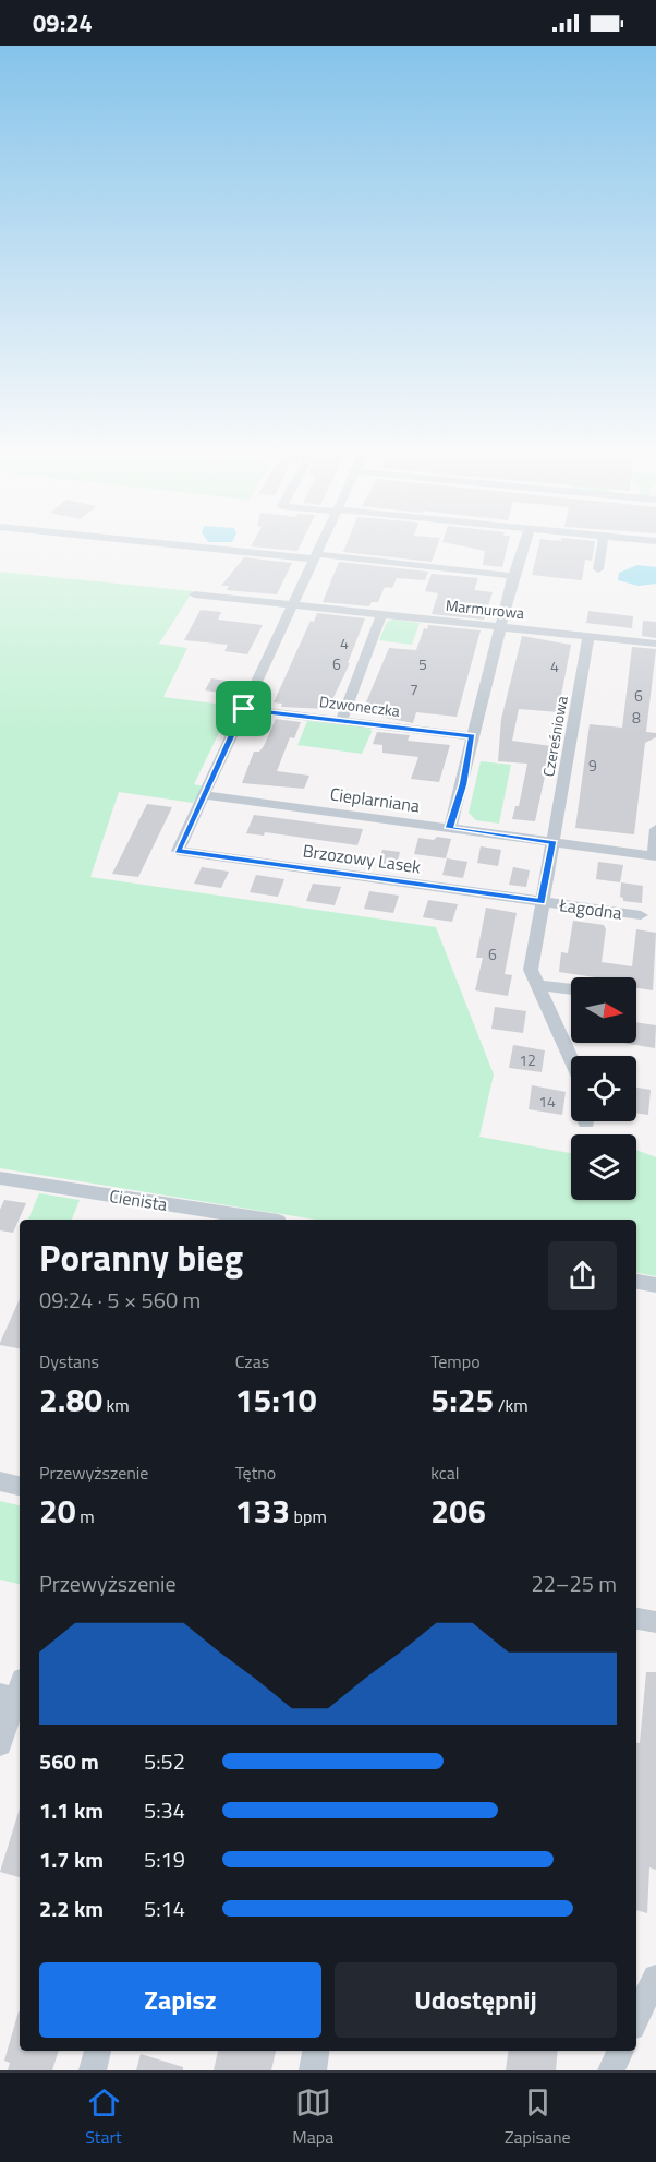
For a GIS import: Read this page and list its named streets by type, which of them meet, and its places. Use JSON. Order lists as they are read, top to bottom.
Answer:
{
  "streets": {
    "street": [
      "Marmurowa",
      "Dzwoneczka",
      "Czereśniowa",
      "Cieplarniana",
      "Brzozowy Lasek",
      "Łagodna",
      "Cienista"
    ]
  },
  "crossings": [
    ["Marmurowa", "Czereśniowa"],
    ["Czereśniowa", "Cieplarniana"],
    ["Czereśniowa", "Łagodna"],
    ["Cieplarniana", "Brzozowy Lasek"],
    ["Cieplarniana", "Łagodna"],
    ["Brzozowy Lasek", "Łagodna"]
  ],
  "house_numbers": [
    "4",
    "6",
    "5",
    "4",
    "7",
    "6",
    "8",
    "9",
    "6",
    "12",
    "14"
  ],
  "north": "right",
  "page": {
    "status": "09:24",
    "heading": ["Poranny bieg", "09:24 · 5 × 560 m"],
    "stats": [
      ["Dystans", "2.80 km"],
      ["Czas", "15:10"],
      ["Tempo", "5:25 /km"],
      ["Przewyższenie", "20 m"],
      ["Tętno", "133 bpm"],
      ["kcal", "206"]
    ],
    "chart": ["Przewyższenie", "22–25 m"],
    "list": [
      {
        "name": "560 m",
        "note": "5:52"
      },
      {
        "name": "1.1 km",
        "note": "5:34"
      },
      {
        "name": "1.7 km",
        "note": "5:19"
      },
      {
        "name": "2.2 km",
        "note": "5:14"
      }
    ],
    "buttons": ["Zapisz", "Udostępnij"],
    "tabs": ["Start", "Mapa", "Zapisane"]
  }
}
